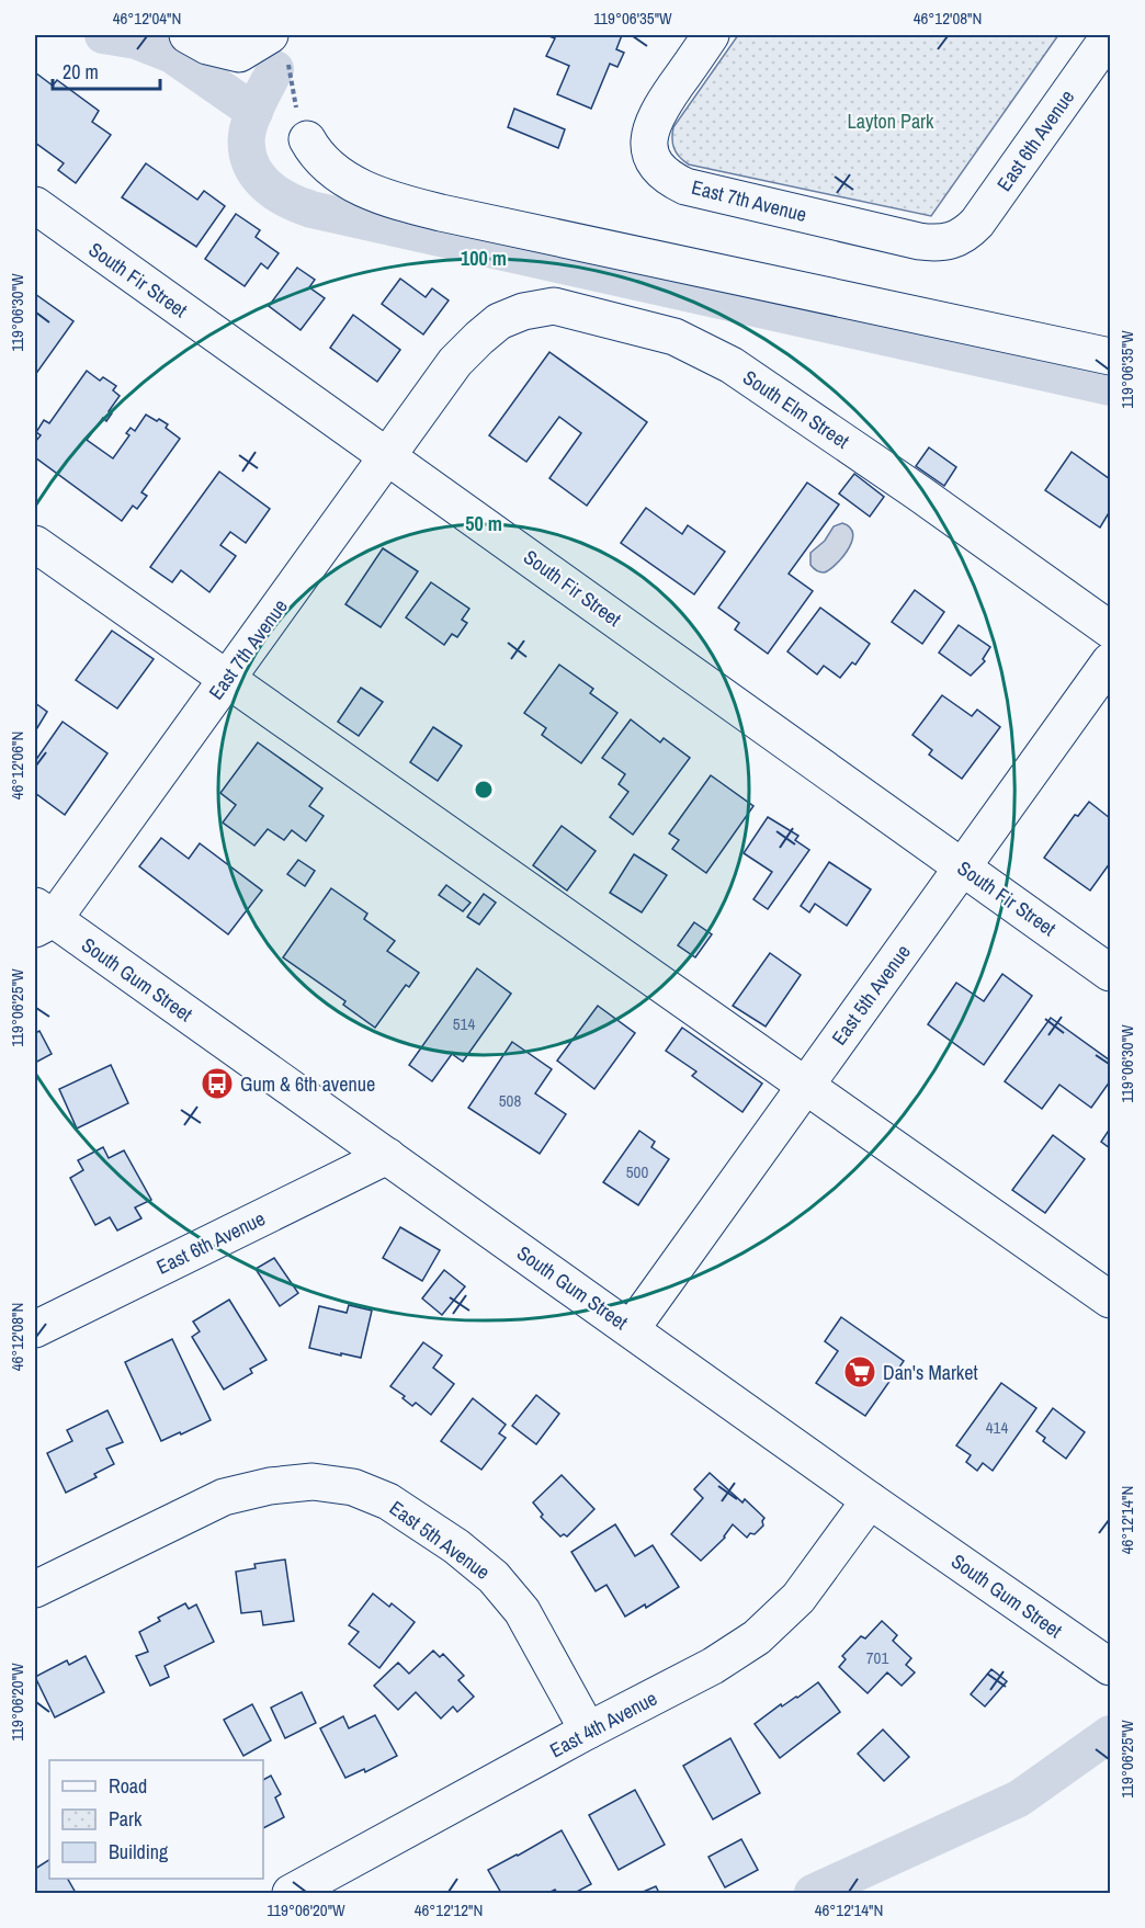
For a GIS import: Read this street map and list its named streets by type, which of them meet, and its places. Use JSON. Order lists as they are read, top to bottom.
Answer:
{
  "streets": {
    "street": [
      "East 6th Avenue",
      "East 7th Avenue",
      "South Fir Street",
      "South Elm Street",
      "South Gum Street",
      "East 5th Avenue",
      "East 4th Avenue"
    ]
  },
  "crossings": [
    ["East 6th Avenue", "East 7th Avenue"],
    ["East 6th Avenue", "South Gum Street"],
    ["East 7th Avenue", "South Fir Street"],
    ["East 7th Avenue", "South Elm Street"],
    ["East 7th Avenue", "South Gum Street"],
    ["South Fir Street", "East 5th Avenue"],
    ["South Gum Street", "East 5th Avenue"],
    ["South Gum Street", "East 4th Avenue"],
    ["East 5th Avenue", "East 4th Avenue"]
  ],
  "parks": ["Layton Park"],
  "places": {
    "bus stop": ["Gum & 6th avenue"],
    "supermarket": ["Dan's Market"]
  },
  "house_numbers": [
    "514",
    "508",
    "500",
    "414",
    "701"
  ],
  "legend": ["Road", "Park", "Building"],
  "scale_bar": "20 m",
  "coordinates": [
    "46°12'04\"N",
    "119°06'35\"W",
    "46°12'08\"N",
    "119°06'30\"W",
    "46°12'06\"N",
    "119°06'25\"W",
    "46°12'14\"N",
    "119°06'20\"W",
    "46°12'12\"N"
  ],
  "rings": ["100 m", "50 m"]
}
